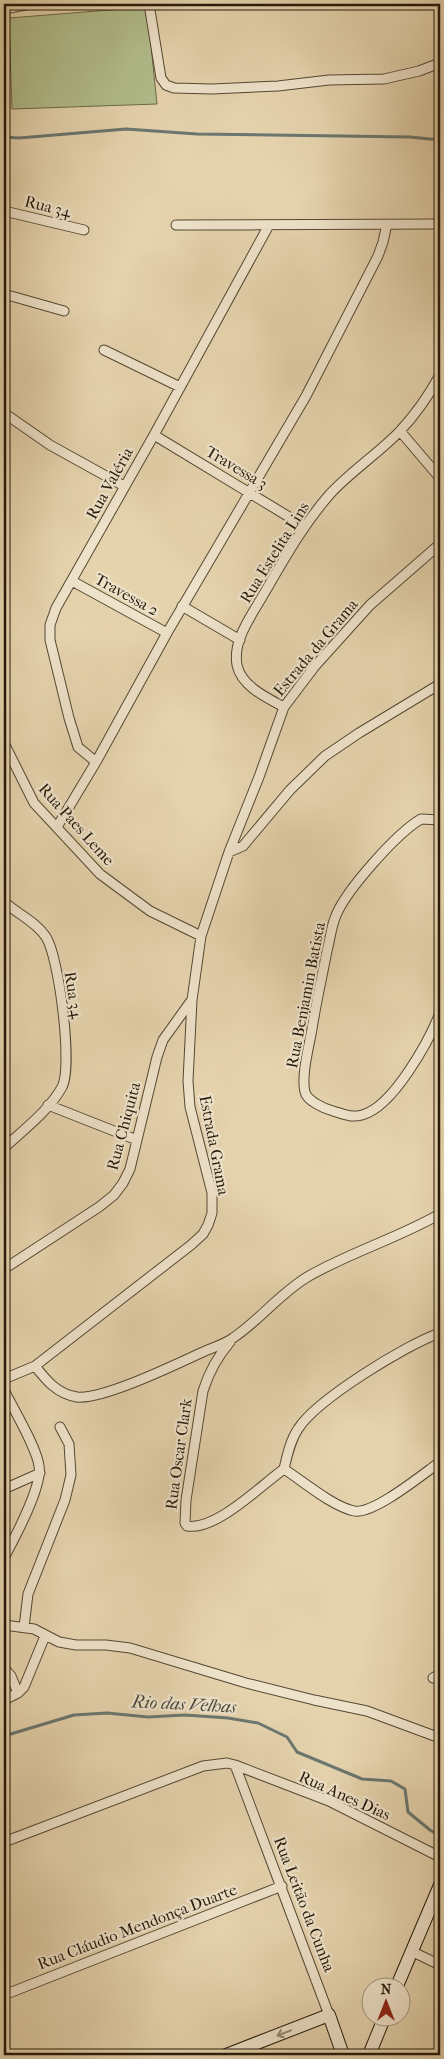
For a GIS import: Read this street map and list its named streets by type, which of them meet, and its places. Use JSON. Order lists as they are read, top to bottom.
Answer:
{
  "streets": {
    "street": [
      "Rua 34",
      "Travessa 3",
      "Rua Valéria",
      "Rua Estelita Lins",
      "Travessa 2",
      "Estrada da Grama",
      "Rua Paes Leme",
      "Rua Benjamin Batista",
      "Rua Chiquita",
      "Estrada Grama",
      "Rua Oscar Clark",
      "Rua Anes Dias",
      "Rua Leitão da Cunha",
      "Rua Cláudio Mendonça Duarte"
    ]
  },
  "crossings": [
    ["Travessa 3", "Rua Valéria"],
    ["Travessa 3", "Rua Estelita Lins"],
    ["Rua Valéria", "Travessa 2"],
    ["Rua Estelita Lins", "Estrada da Grama"],
    ["Estrada da Grama", "Estrada Grama"],
    ["Rua Paes Leme", "Estrada Grama"],
    ["Rua Chiquita", "Estrada Grama"],
    ["Rua Anes Dias", "Rua Leitão da Cunha"],
    ["Rua Leitão da Cunha", "Rua Cláudio Mendonça Duarte"]
  ],
  "water": ["Rio das Velhas"],
  "north": "top"
}
